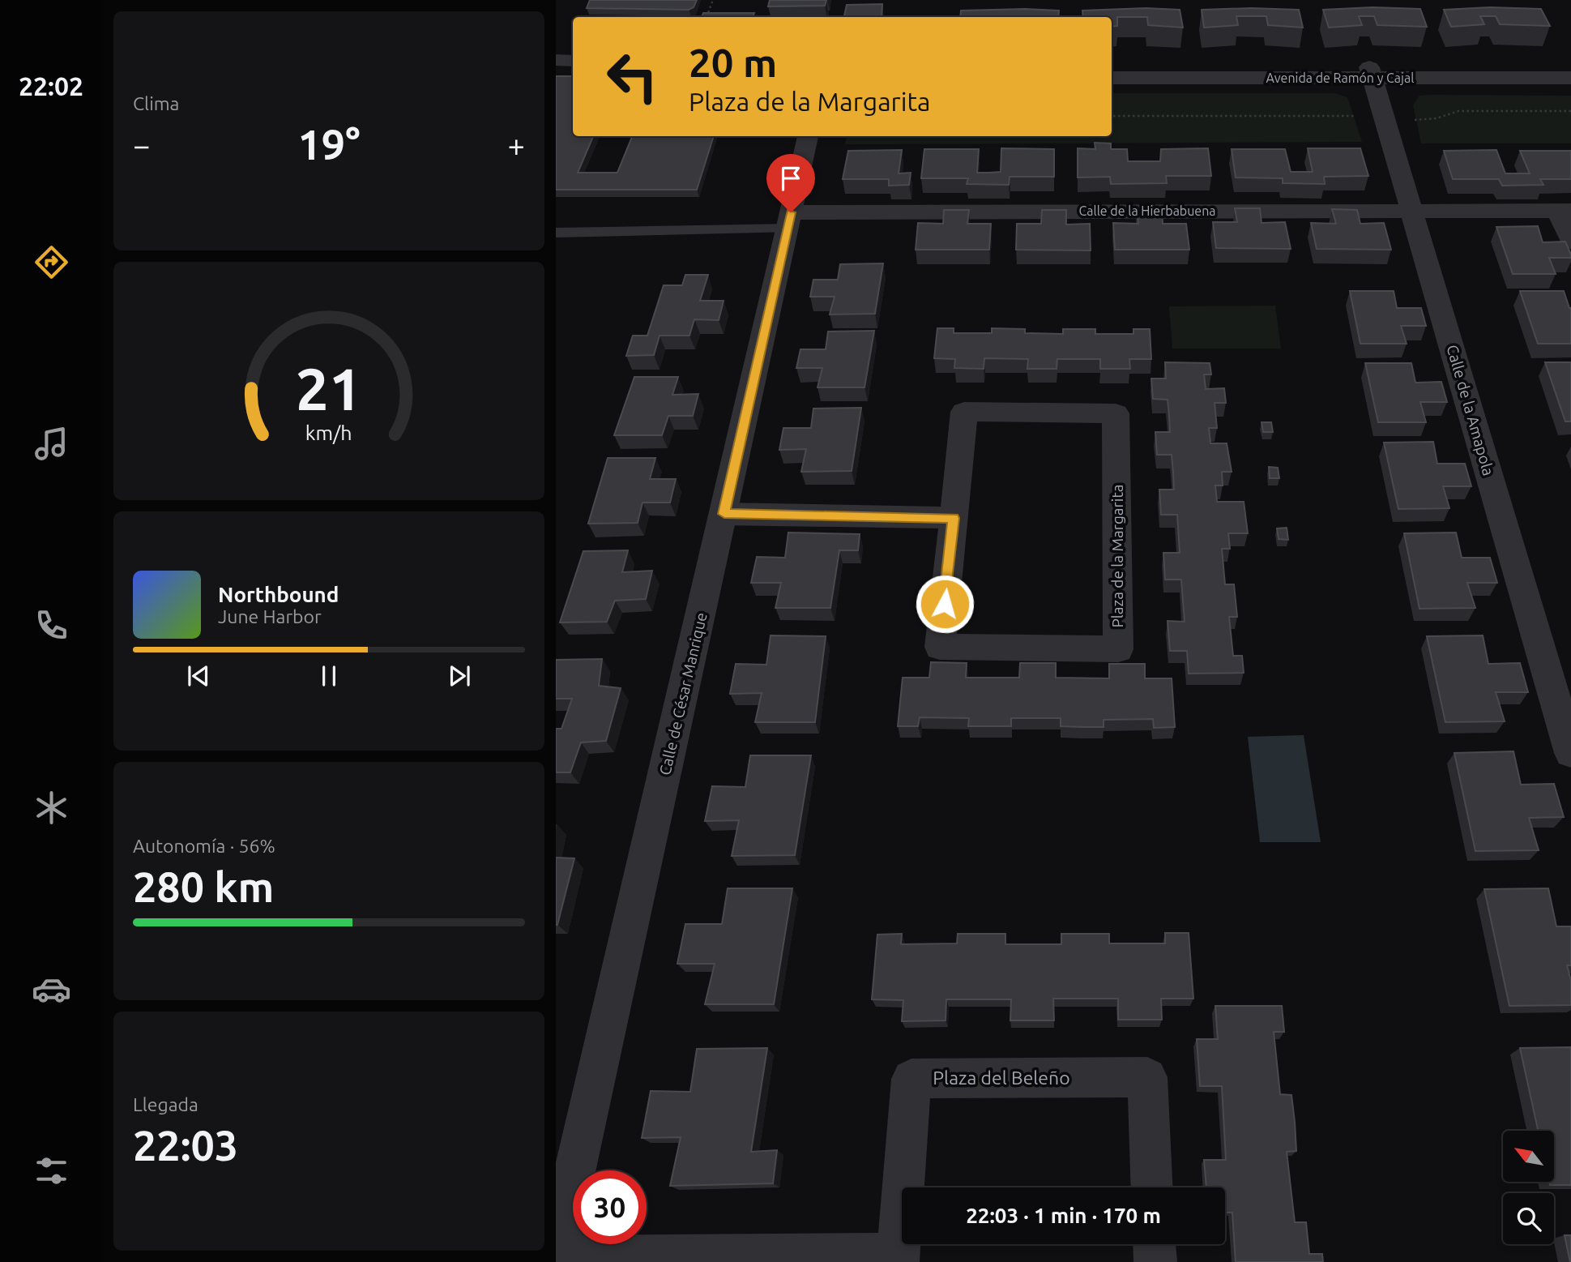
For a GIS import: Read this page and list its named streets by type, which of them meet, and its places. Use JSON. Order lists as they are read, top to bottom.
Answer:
{
  "streets": {
    "street": [
      "Avenida de Ramón y Cajal",
      "Calle de la Hierbabuena",
      "Calle de la Amapola",
      "Plaza de la Margarita",
      "Calle de César Manrique",
      "Plaza del Beleño"
    ]
  },
  "crossings": [
    ["Avenida de Ramón y Cajal", "Calle de la Amapola"],
    ["Calle de la Hierbabuena", "Calle de la Amapola"],
    ["Calle de la Hierbabuena", "Calle de César Manrique"],
    ["Calle de César Manrique", "Plaza del Beleño"]
  ],
  "north": "top left",
  "page": {
    "tabs": "22:02",
    "tile": [
      "Clima",
      ["Autonomía · 56%", "280 km"],
      ["Llegada", "22:03"]
    ],
    "turn": ["20 m", "Plaza de la Margarita"],
    "heat": ["−", "19°", "+"],
    "song": ["Northbound", "June Harbor"],
    "limit": "30",
    "trip": "22:03 · 1 min · 170 m",
    "gauge": ["21", "km/h"]
  }
}
